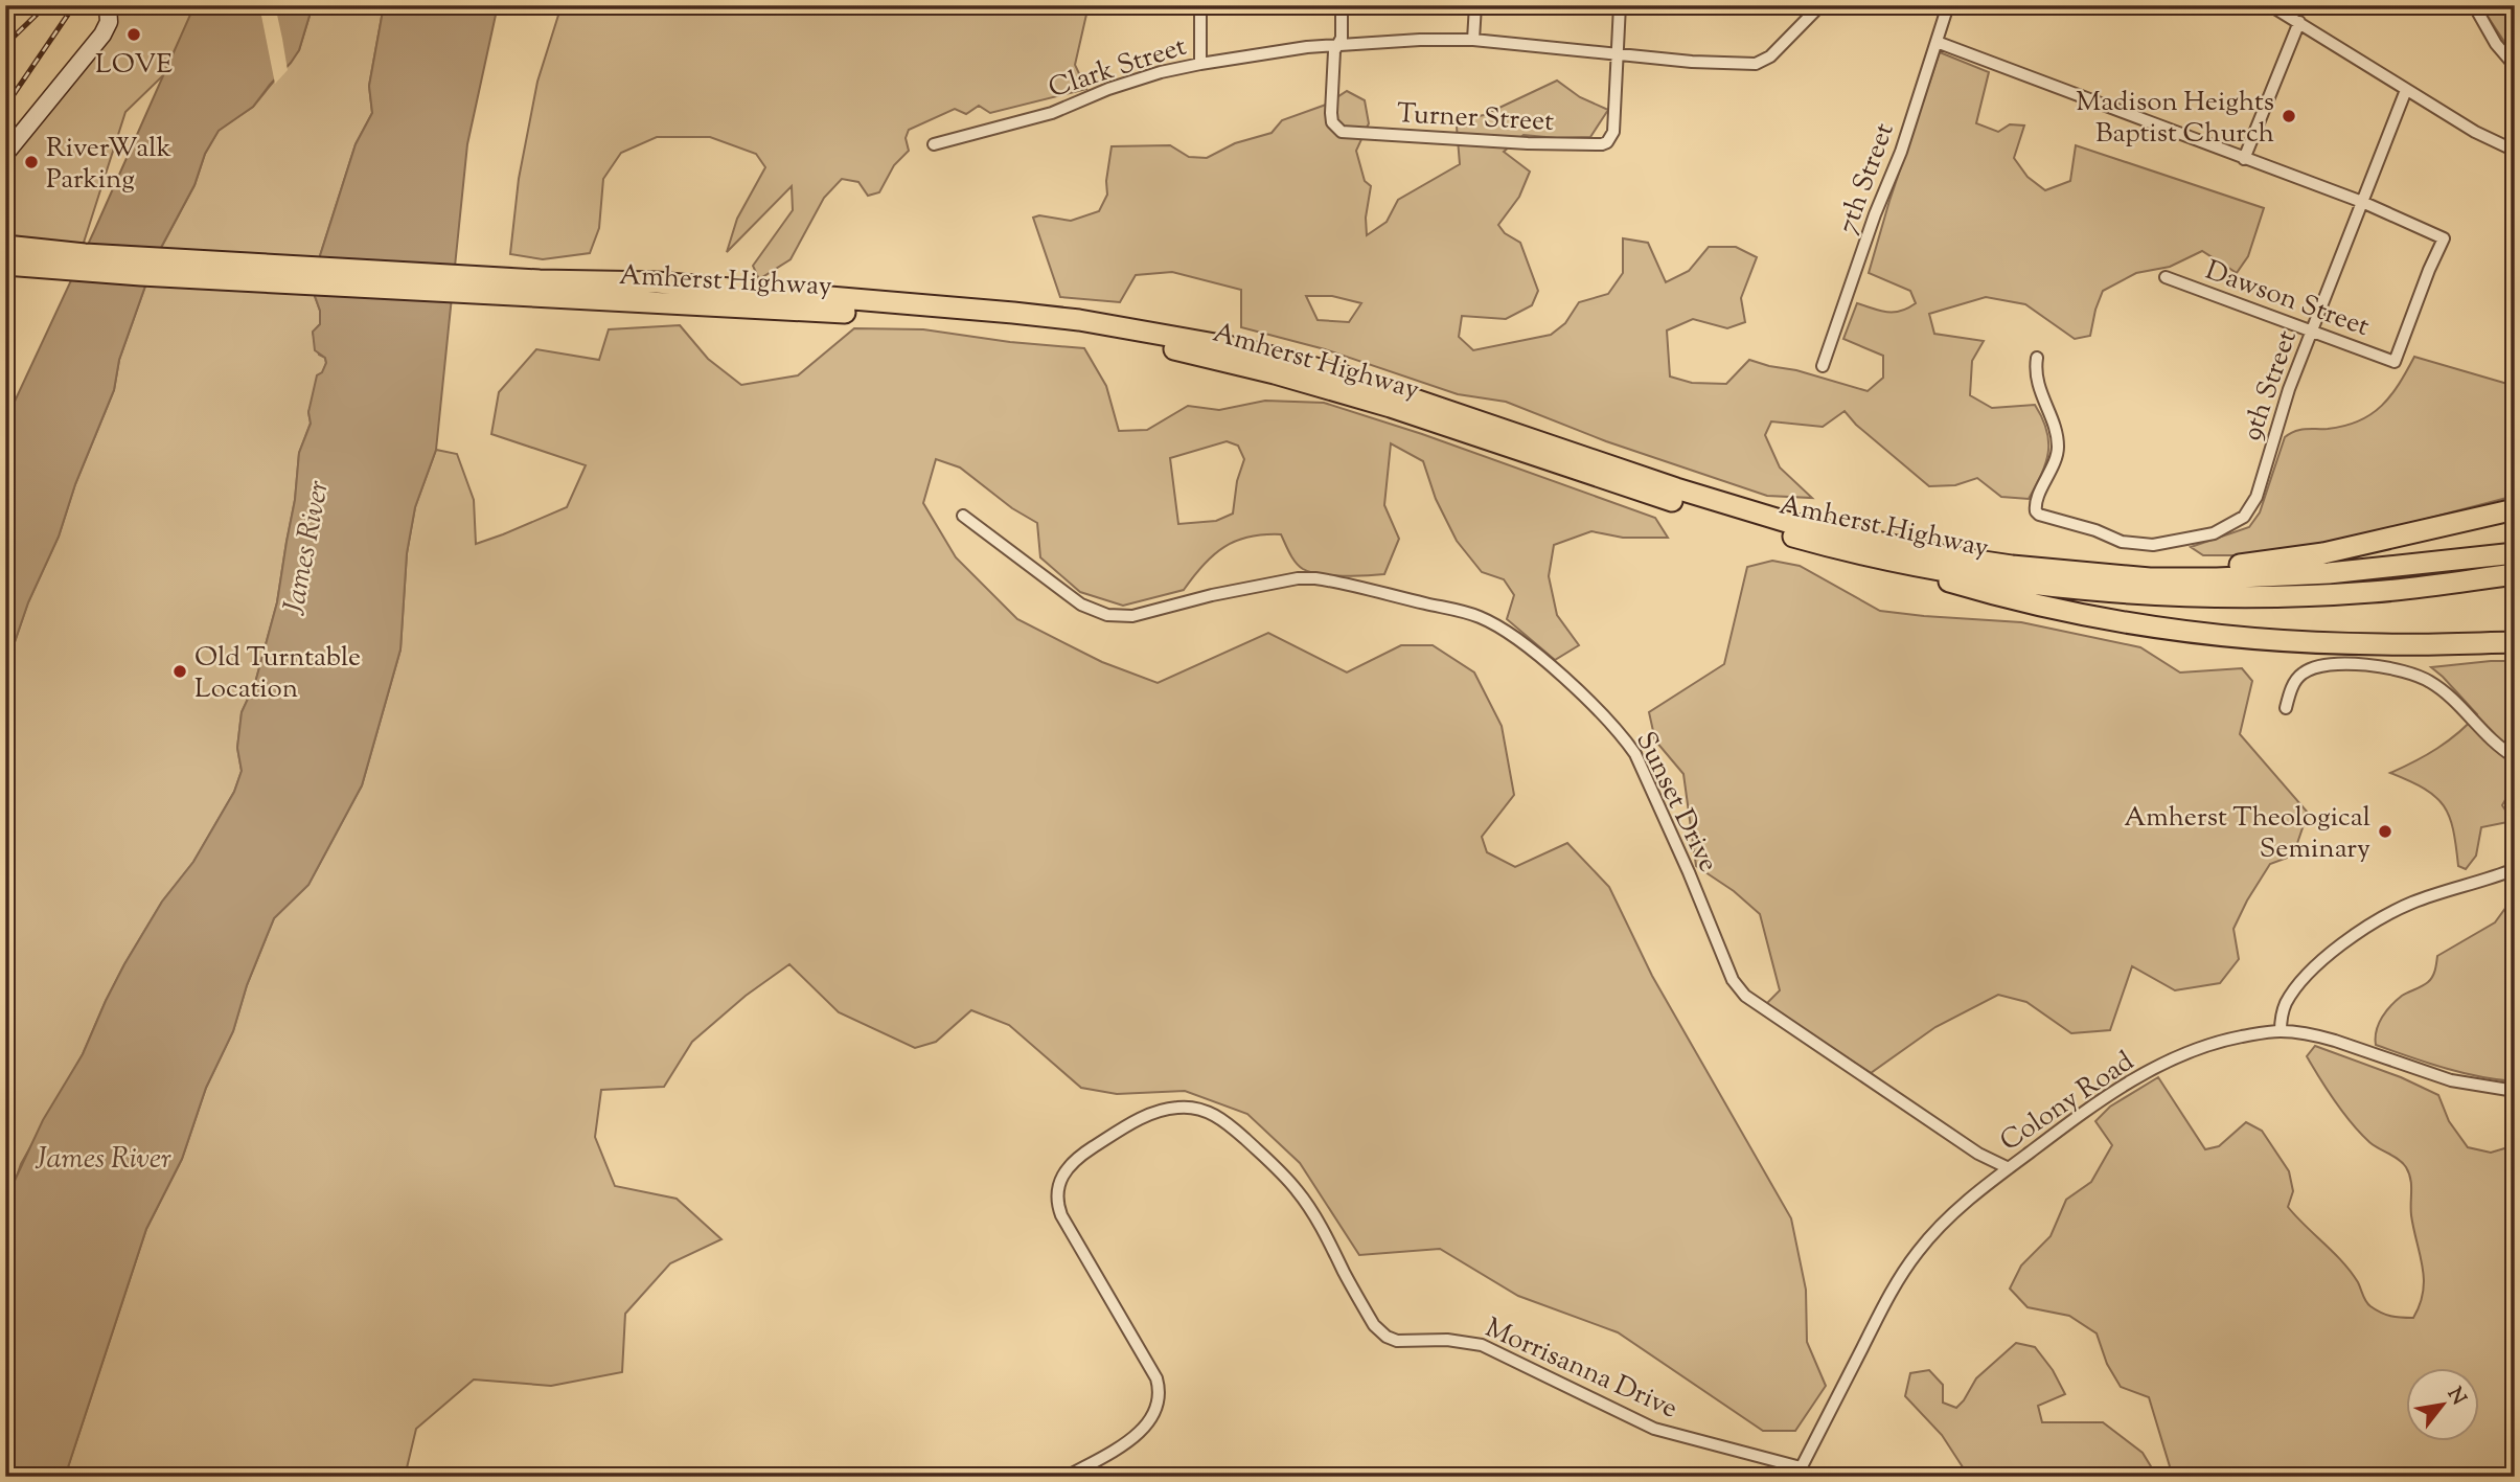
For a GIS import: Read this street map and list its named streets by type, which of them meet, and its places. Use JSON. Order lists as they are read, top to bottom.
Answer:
{
  "streets": {
    "highway": ["Amherst Highway"],
    "street": [
      "Clark Street",
      "Turner Street",
      "7th Street",
      "Dawson Street",
      "9th Street",
      "Sunset Drive",
      "Colony Road",
      "Morrisanna Drive"
    ]
  },
  "crossings": [
    ["Clark Street", "Turner Street"],
    ["Dawson Street", "9th Street"],
    ["Sunset Drive", "Colony Road"],
    ["Colony Road", "Morrisanna Drive"]
  ],
  "water": ["James River"],
  "places": [
    "LOVE",
    "Madison Heights Baptist Church",
    "RiverWalk Parking",
    "Old Turntable Location",
    "Amherst Theological Seminary"
  ],
  "north": "top right"
}
